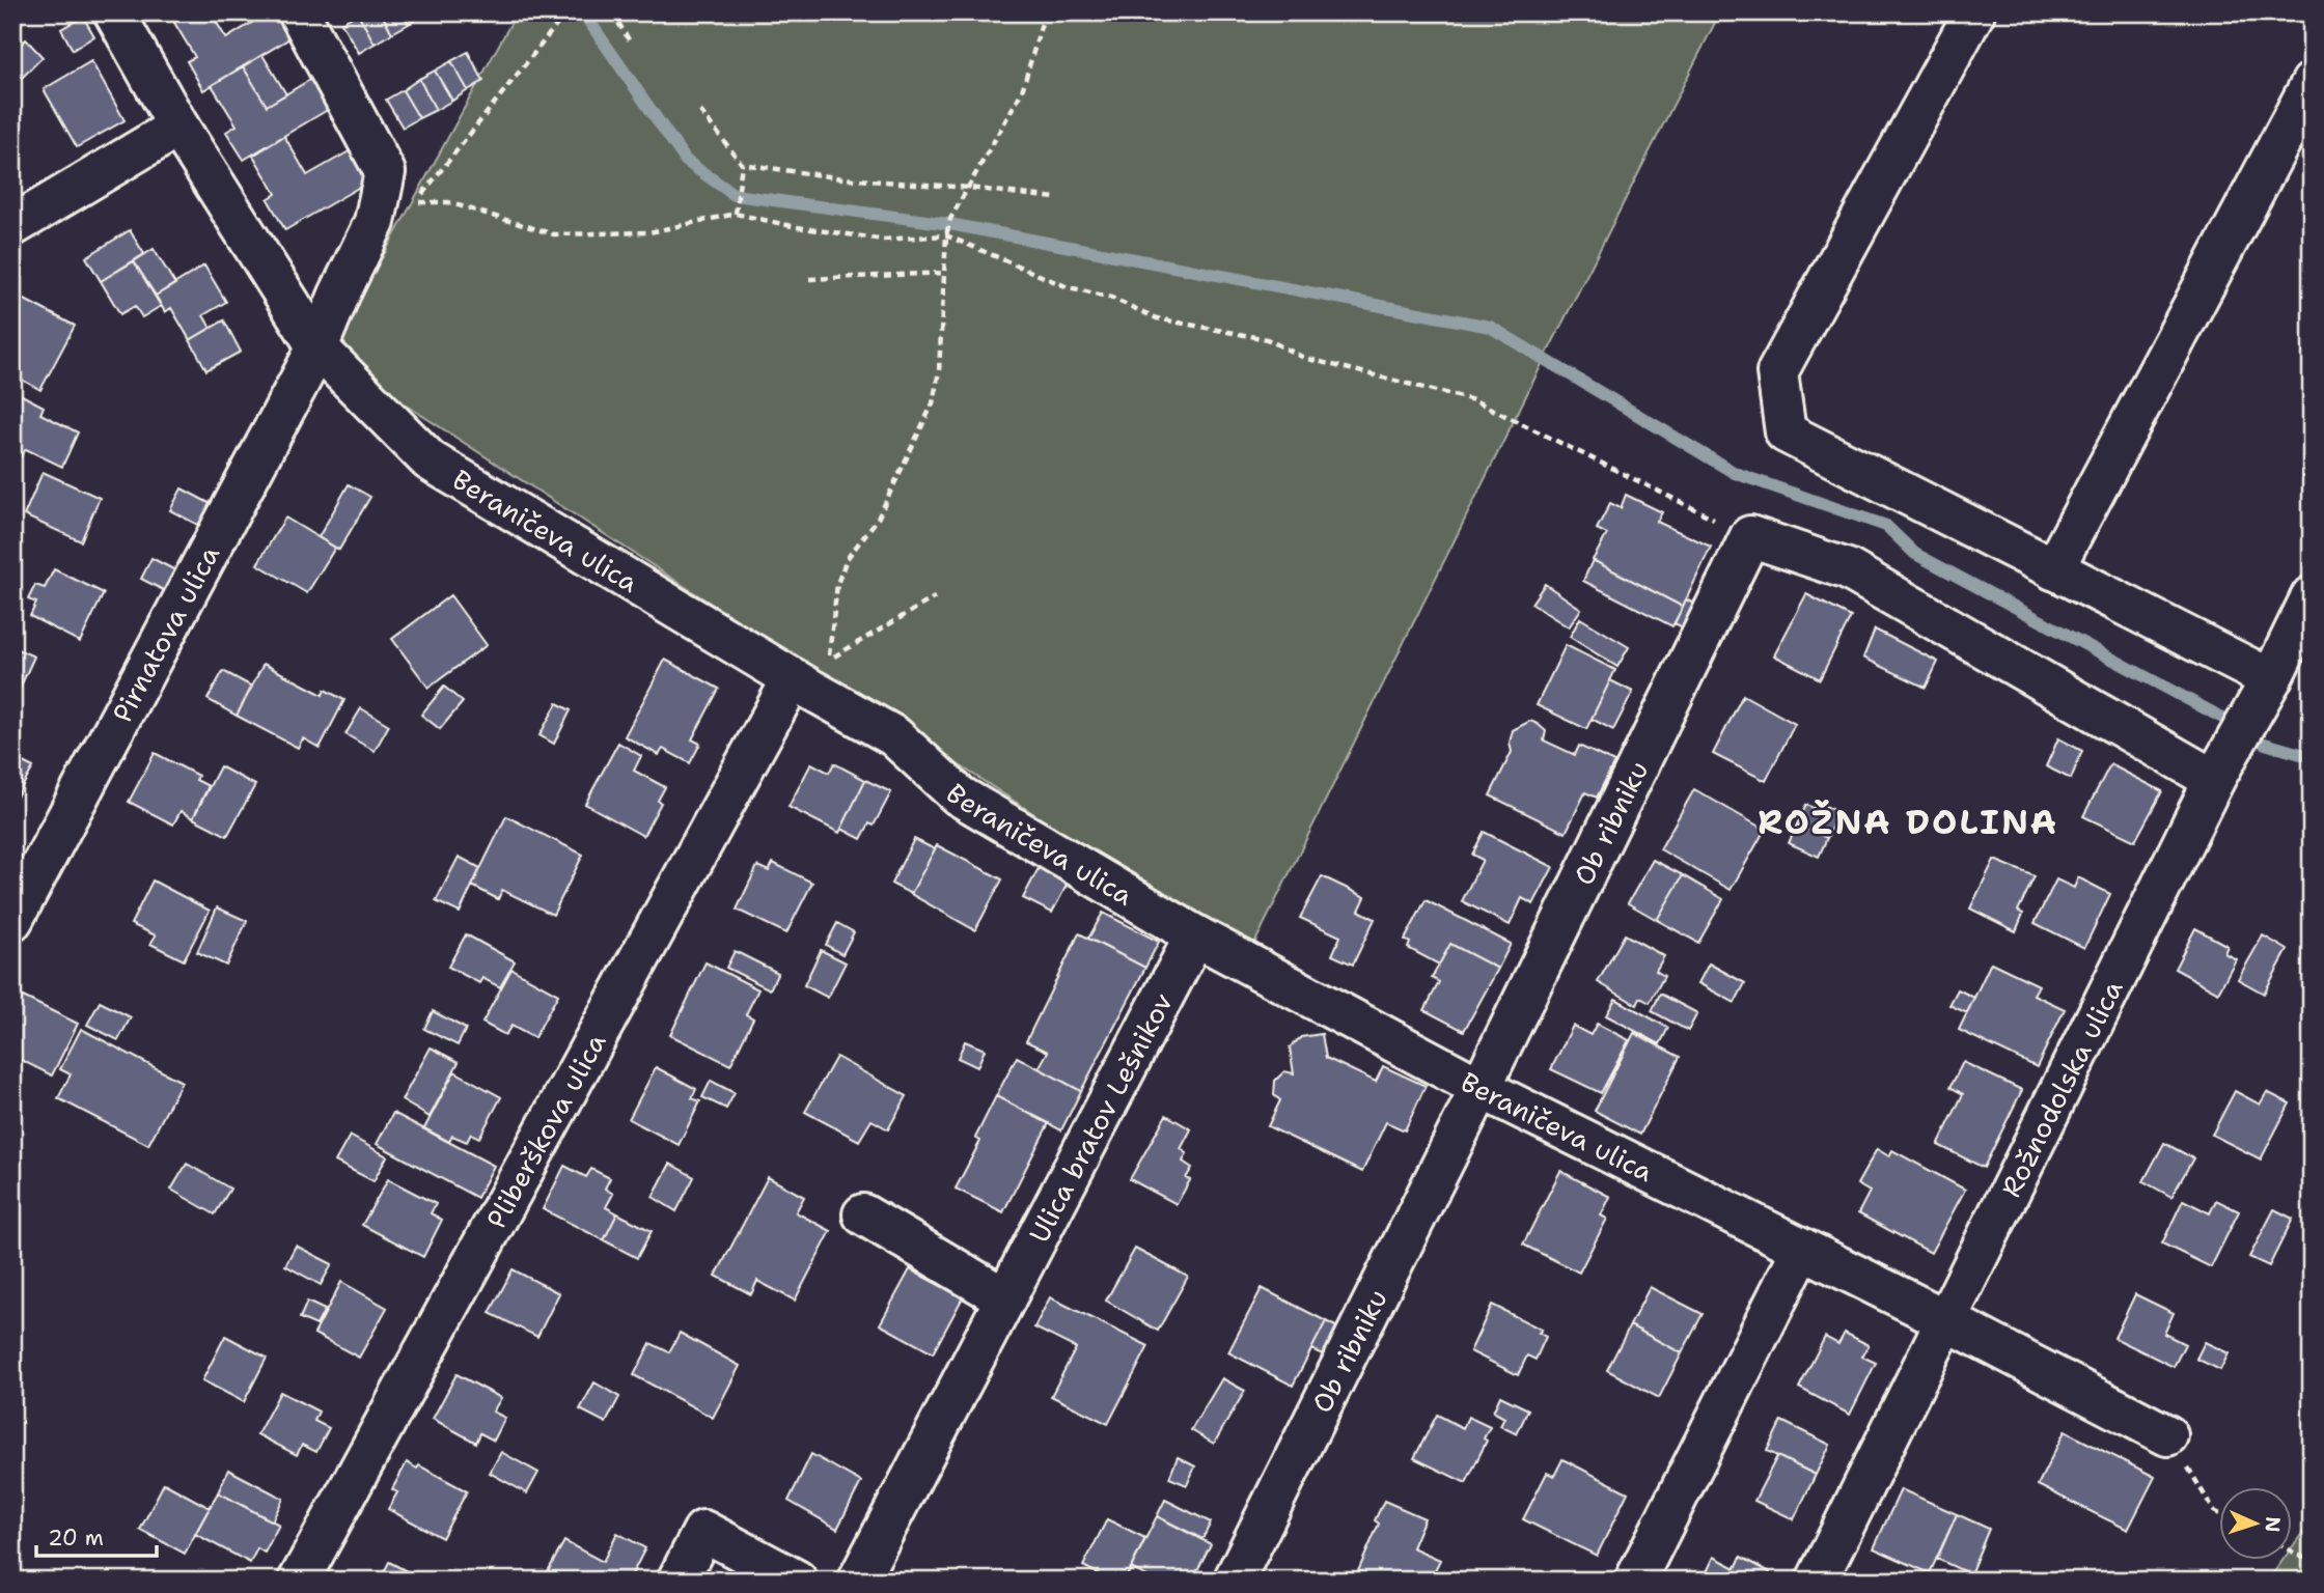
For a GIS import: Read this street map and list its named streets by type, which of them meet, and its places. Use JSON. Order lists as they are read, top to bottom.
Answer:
{
  "streets": {
    "street": [
      "Beraničeva ulica",
      "Pirnatova ulica",
      "Ob ribniku",
      "Rožnodolska ulica",
      "Ulica bratov Lešnikov",
      "Pliberškova ulica"
    ]
  },
  "crossings": [
    ["Beraničeva ulica", "Pirnatova ulica"],
    ["Beraničeva ulica", "Ob ribniku"],
    ["Beraničeva ulica", "Rožnodolska ulica"],
    ["Beraničeva ulica", "Ulica bratov Lešnikov"],
    ["Beraničeva ulica", "Pliberškova ulica"]
  ],
  "districts": ["ROŽNA DOLINA"],
  "scale_bar": "20 m",
  "north": "right"
}
